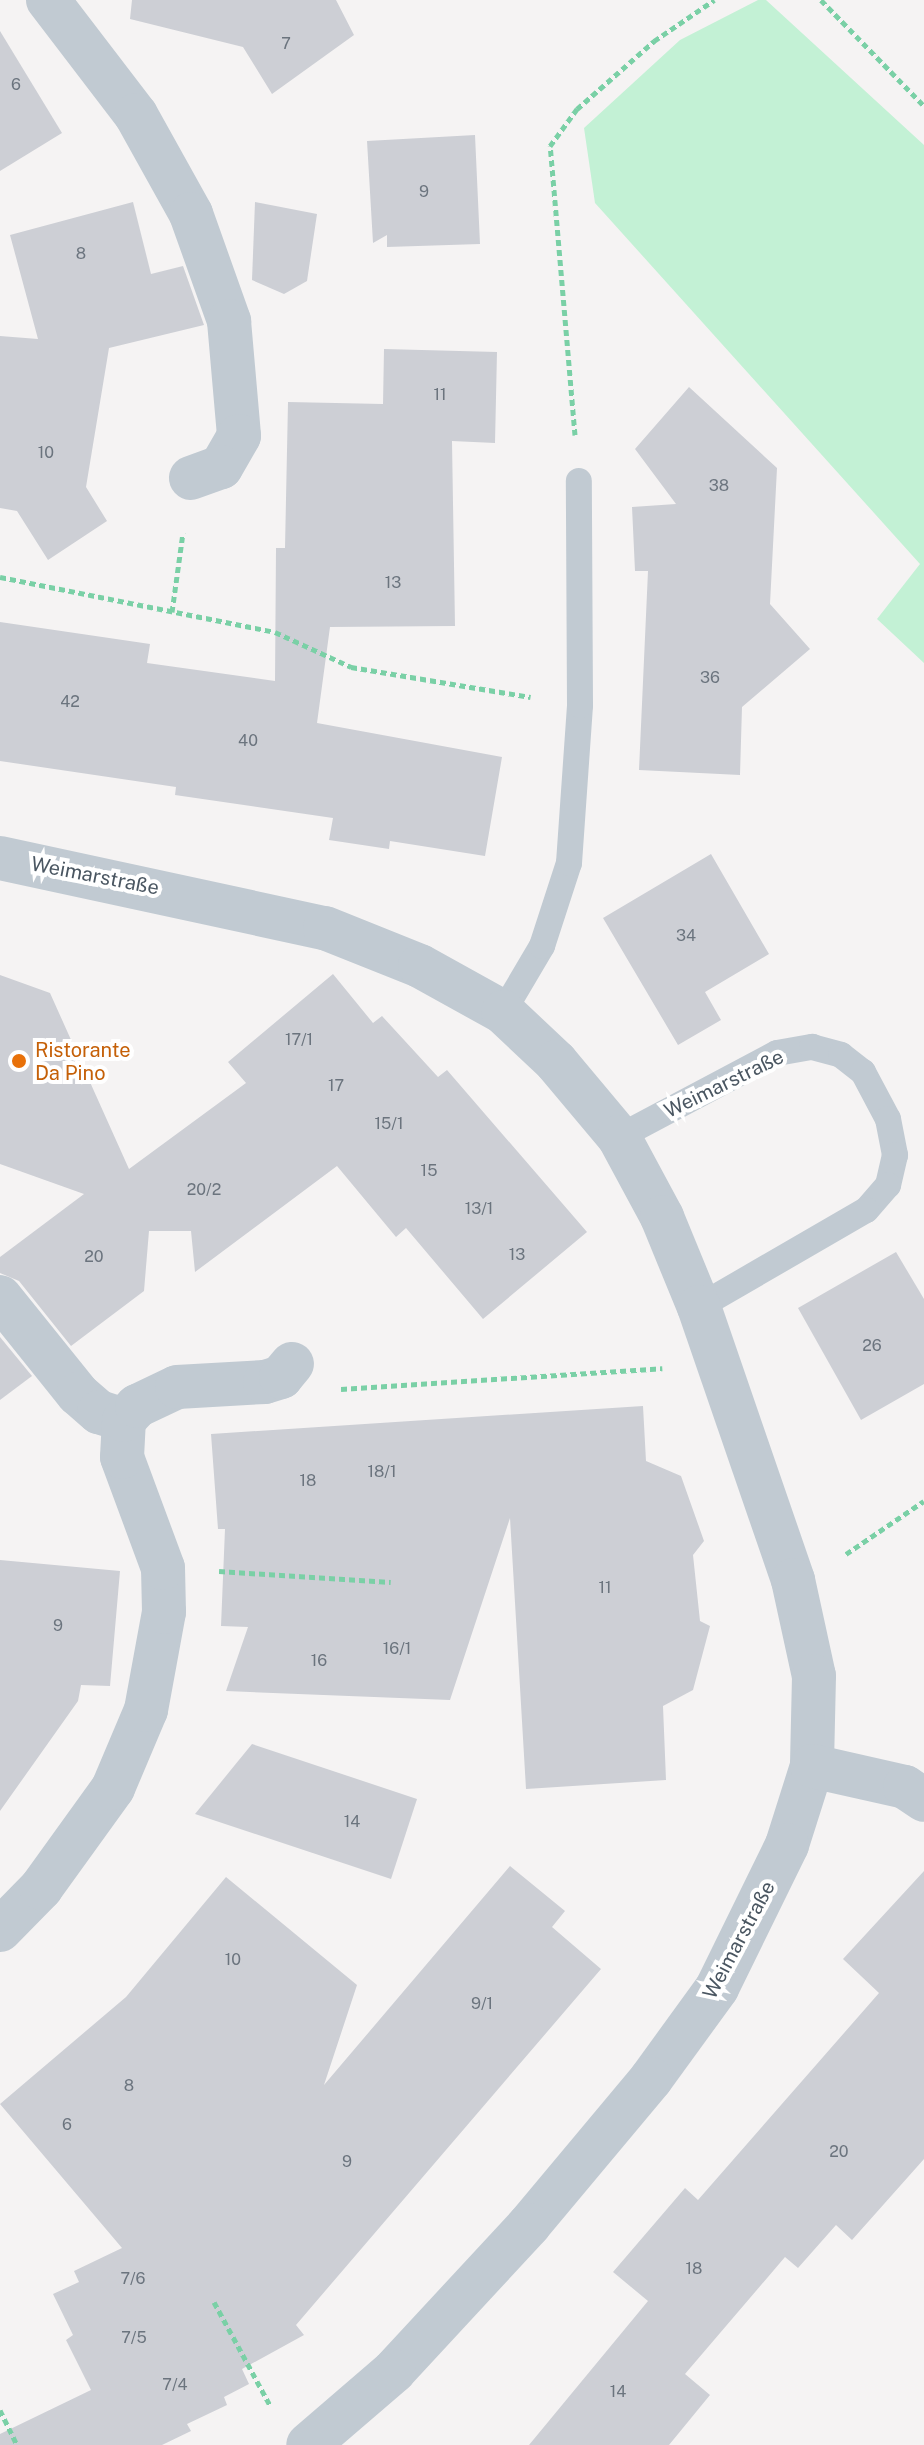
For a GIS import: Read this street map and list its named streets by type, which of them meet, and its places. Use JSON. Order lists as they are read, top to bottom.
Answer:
{
  "streets": {
    "street": ["Weimarstraße"]
  },
  "places": ["Ristorante Da Pino"],
  "house_numbers": [
    "7",
    "6",
    "9",
    "8",
    "11",
    "10",
    "38",
    "13",
    "36",
    "42",
    "40",
    "34",
    "17/1",
    "17",
    "15/1",
    "15",
    "20/2",
    "13/1",
    "13",
    "20",
    "26",
    "18/1",
    "18",
    "11",
    "9",
    "16/1",
    "16",
    "14",
    "10",
    "9/1",
    "8",
    "6",
    "20",
    "9",
    "18",
    "7/6",
    "7/5",
    "7/4",
    "14"
  ]
}
